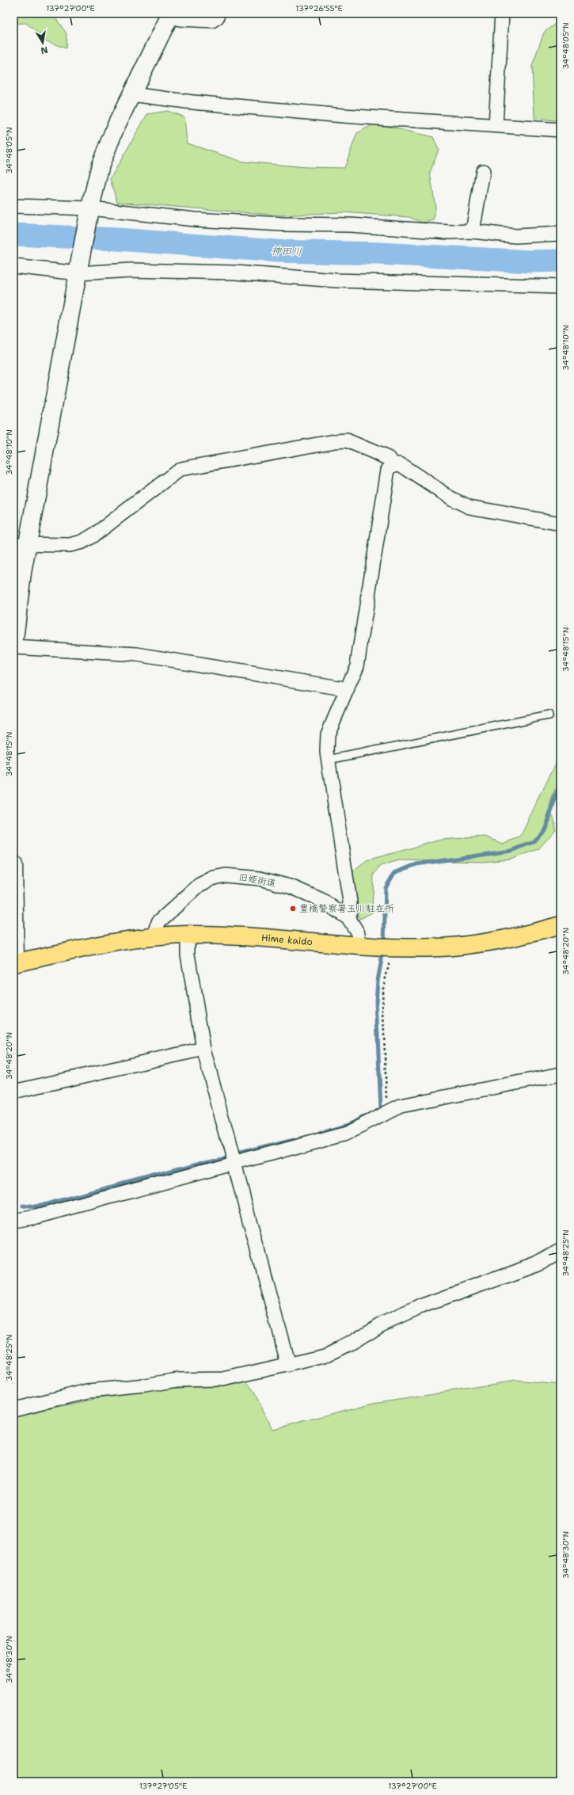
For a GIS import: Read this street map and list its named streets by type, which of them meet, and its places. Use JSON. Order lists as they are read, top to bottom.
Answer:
{
  "streets": {
    "highway": ["Hime kaido"],
    "street": ["旧姫街道"]
  },
  "crossings": [
    ["旧姫街道", "Hime kaido"]
  ],
  "water": ["神田川"],
  "places": ["豊橋警察署玉川駐在所"],
  "north": "bottom",
  "coordinates": [
    "137°27'00\"E",
    "137°26'55\"E",
    "34°48'05\"N",
    "34°48'10\"N",
    "34°48'15\"N",
    "34°48'20\"N",
    "34°48'25\"N",
    "34°48'30\"N",
    "137°27'05\"E"
  ]
}
